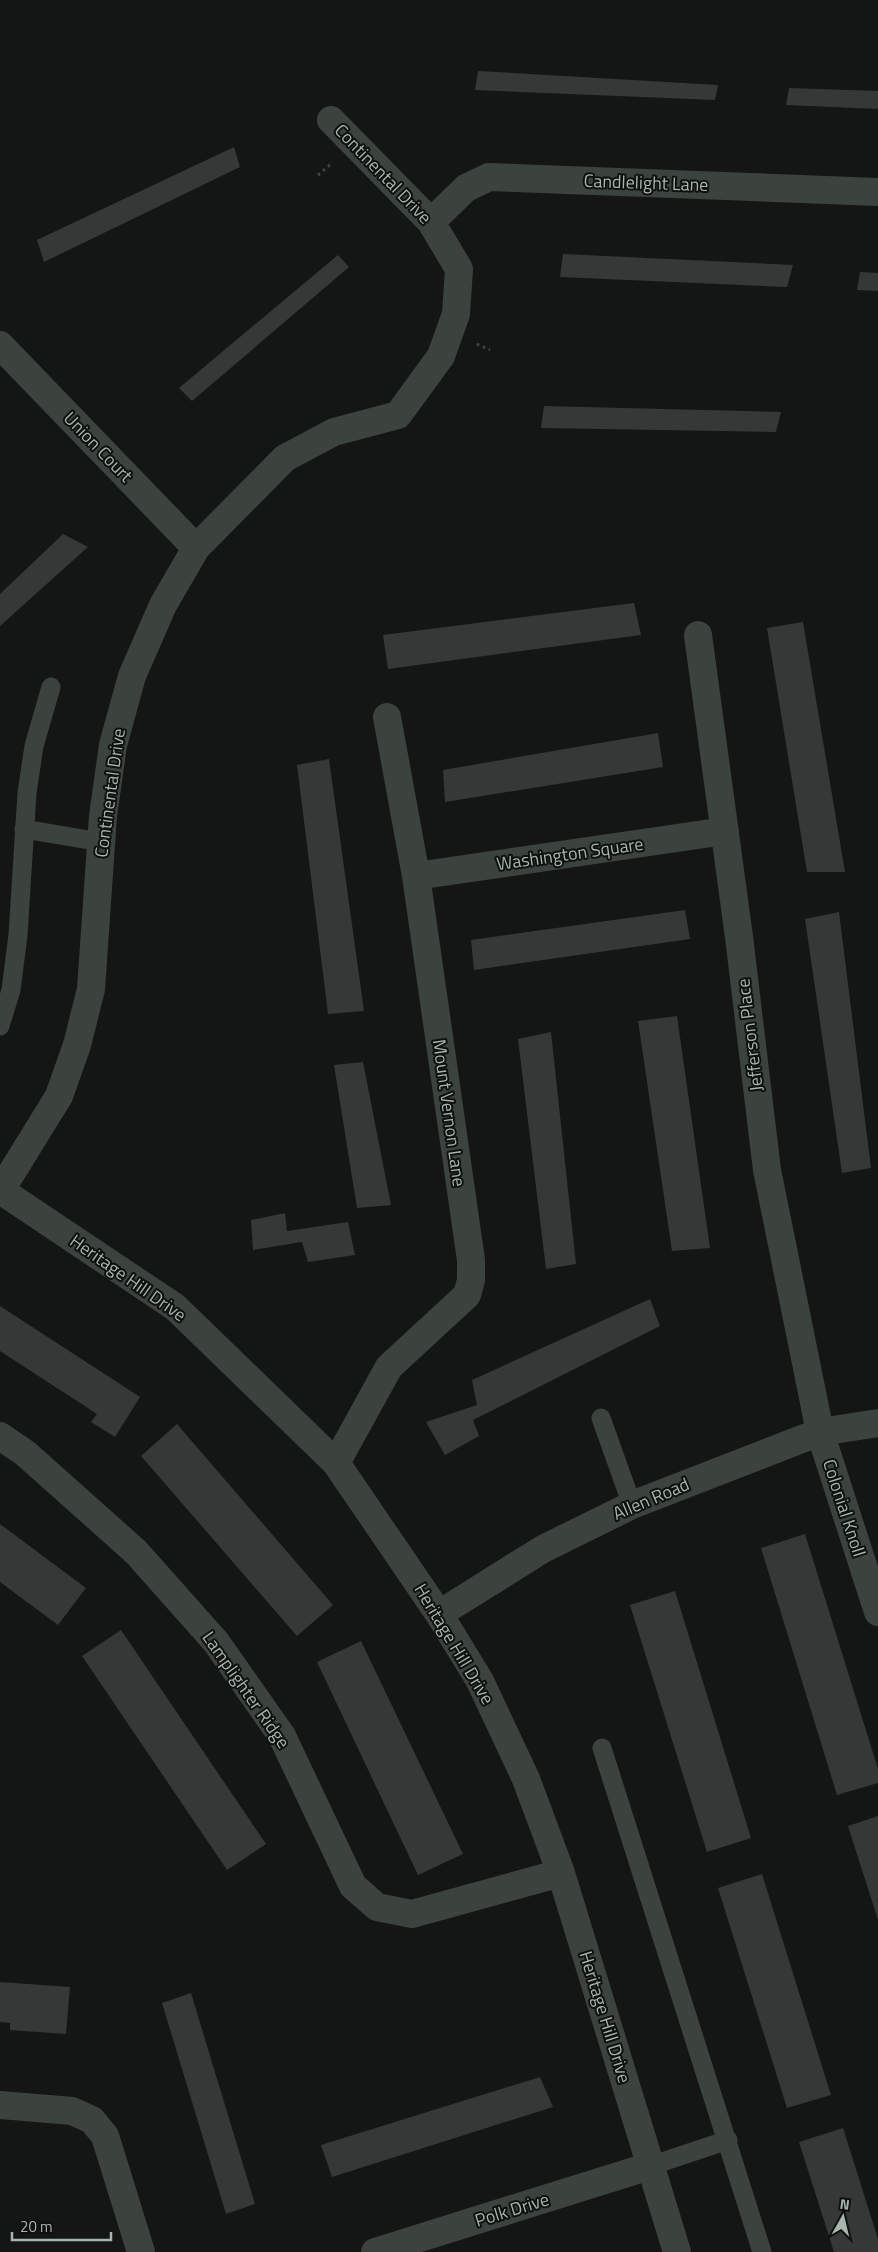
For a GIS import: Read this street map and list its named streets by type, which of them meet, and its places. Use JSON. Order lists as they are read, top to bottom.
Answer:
{
  "streets": {
    "street": [
      "Continental Drive",
      "Candlelight Lane",
      "Union Court",
      "Washington Square",
      "Jefferson Place",
      "Mount Vernon Lane",
      "Heritage Hill Drive",
      "Allen Road",
      "Colonial Knoll",
      "Lamplighter Ridge",
      "Polk Drive"
    ]
  },
  "crossings": [
    ["Continental Drive", "Candlelight Lane"],
    ["Continental Drive", "Union Court"],
    ["Continental Drive", "Heritage Hill Drive"],
    ["Washington Square", "Jefferson Place"],
    ["Washington Square", "Mount Vernon Lane"],
    ["Jefferson Place", "Allen Road"],
    ["Jefferson Place", "Colonial Knoll"],
    ["Mount Vernon Lane", "Heritage Hill Drive"],
    ["Heritage Hill Drive", "Allen Road"],
    ["Heritage Hill Drive", "Lamplighter Ridge"],
    ["Heritage Hill Drive", "Polk Drive"],
    ["Allen Road", "Colonial Knoll"]
  ],
  "scale_bar": "20 m",
  "north": "top"
}
